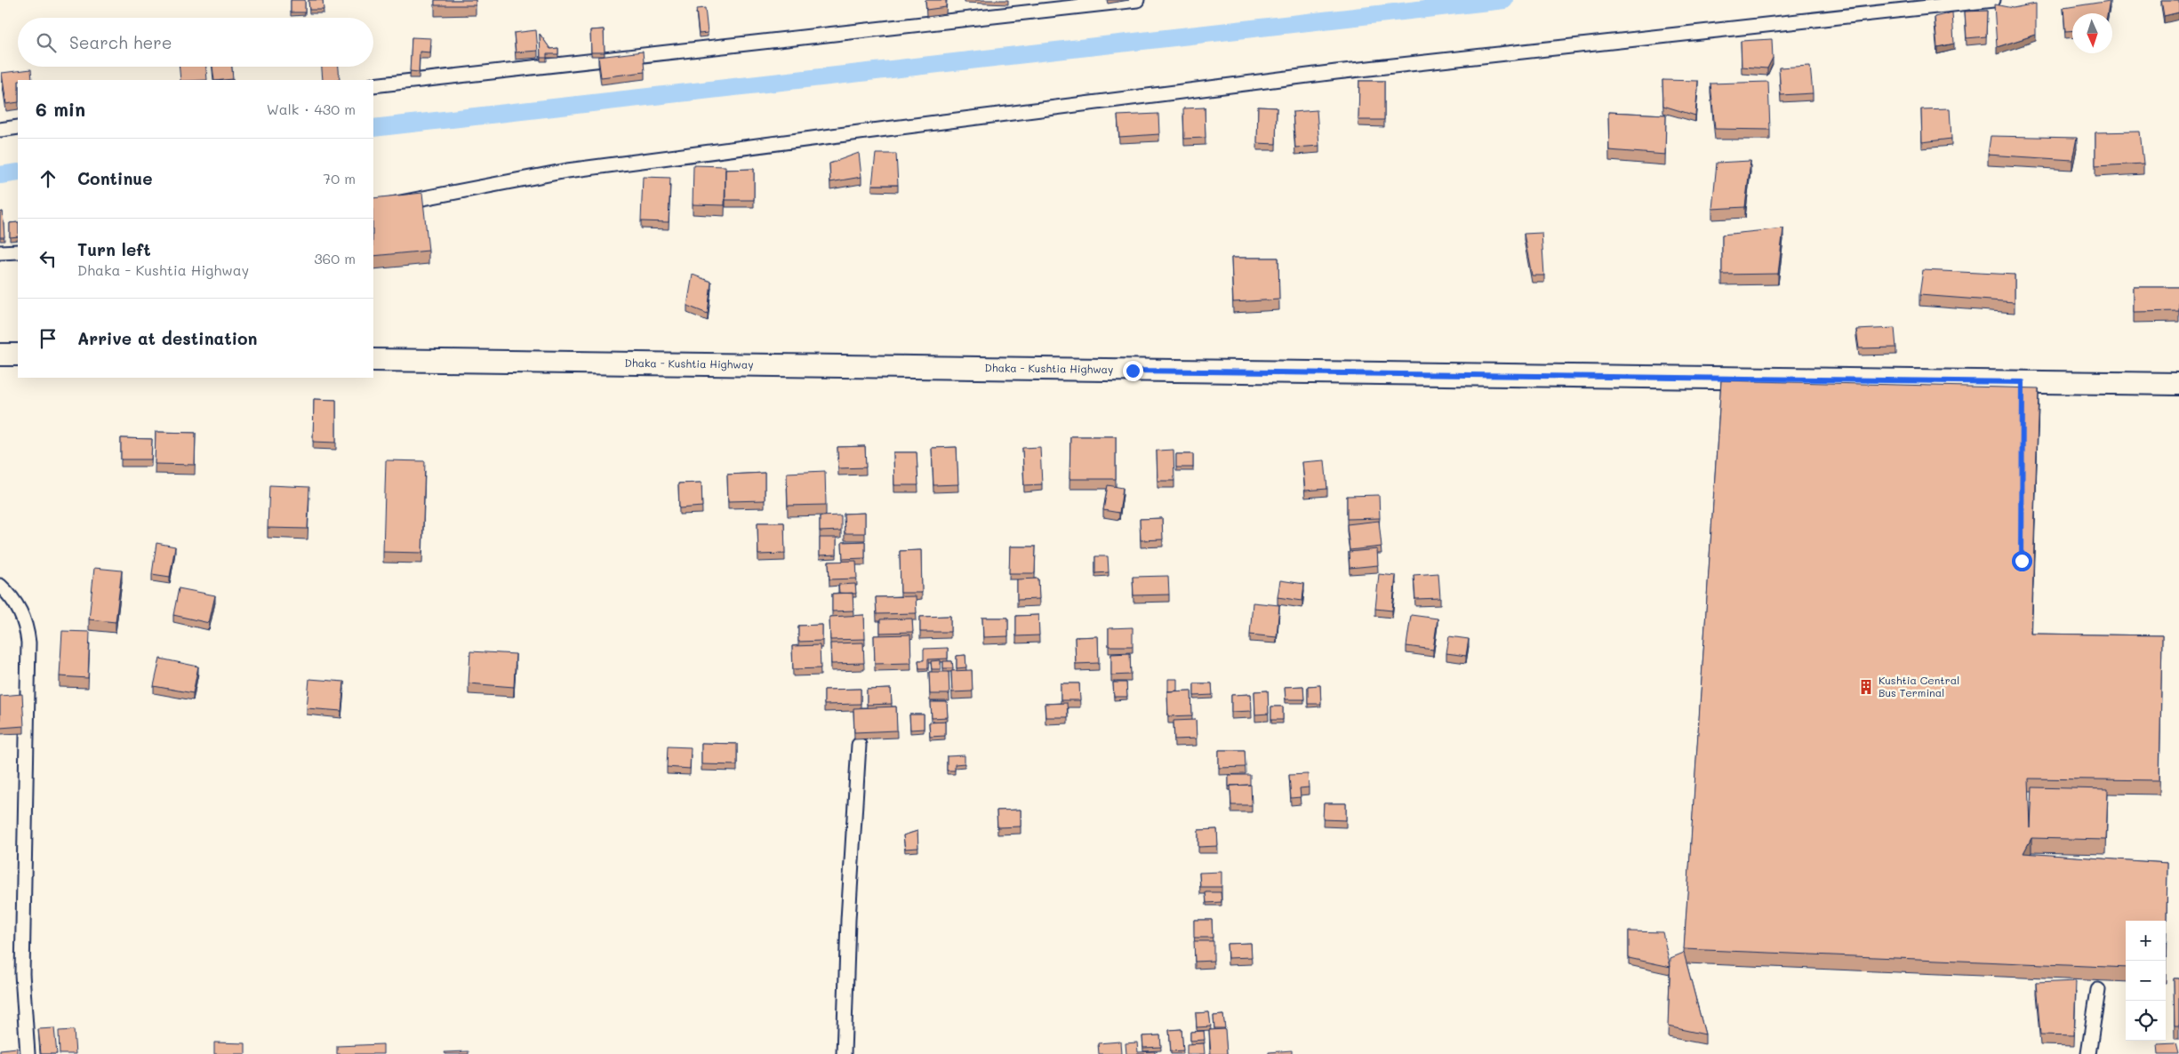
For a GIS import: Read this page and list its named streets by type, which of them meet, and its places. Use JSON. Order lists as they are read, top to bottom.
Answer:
{
  "streets": {
    "main road": ["Dhaka - Kushtia Highway"]
  },
  "places": {
    "building": ["Kushtia Central Bus Terminal"]
  },
  "north": "bottom",
  "page": {
    "search": "Search here",
    "heading": ["6 min", "Walk · 430 m"],
    "list": [
      ["Continue", "70 m"],
      ["Turn left", "Dhaka - Kushtia Highway", "360 m"],
      "Arrive at destination"
    ],
    "map_buttons": ["+", "−"]
  }
}
